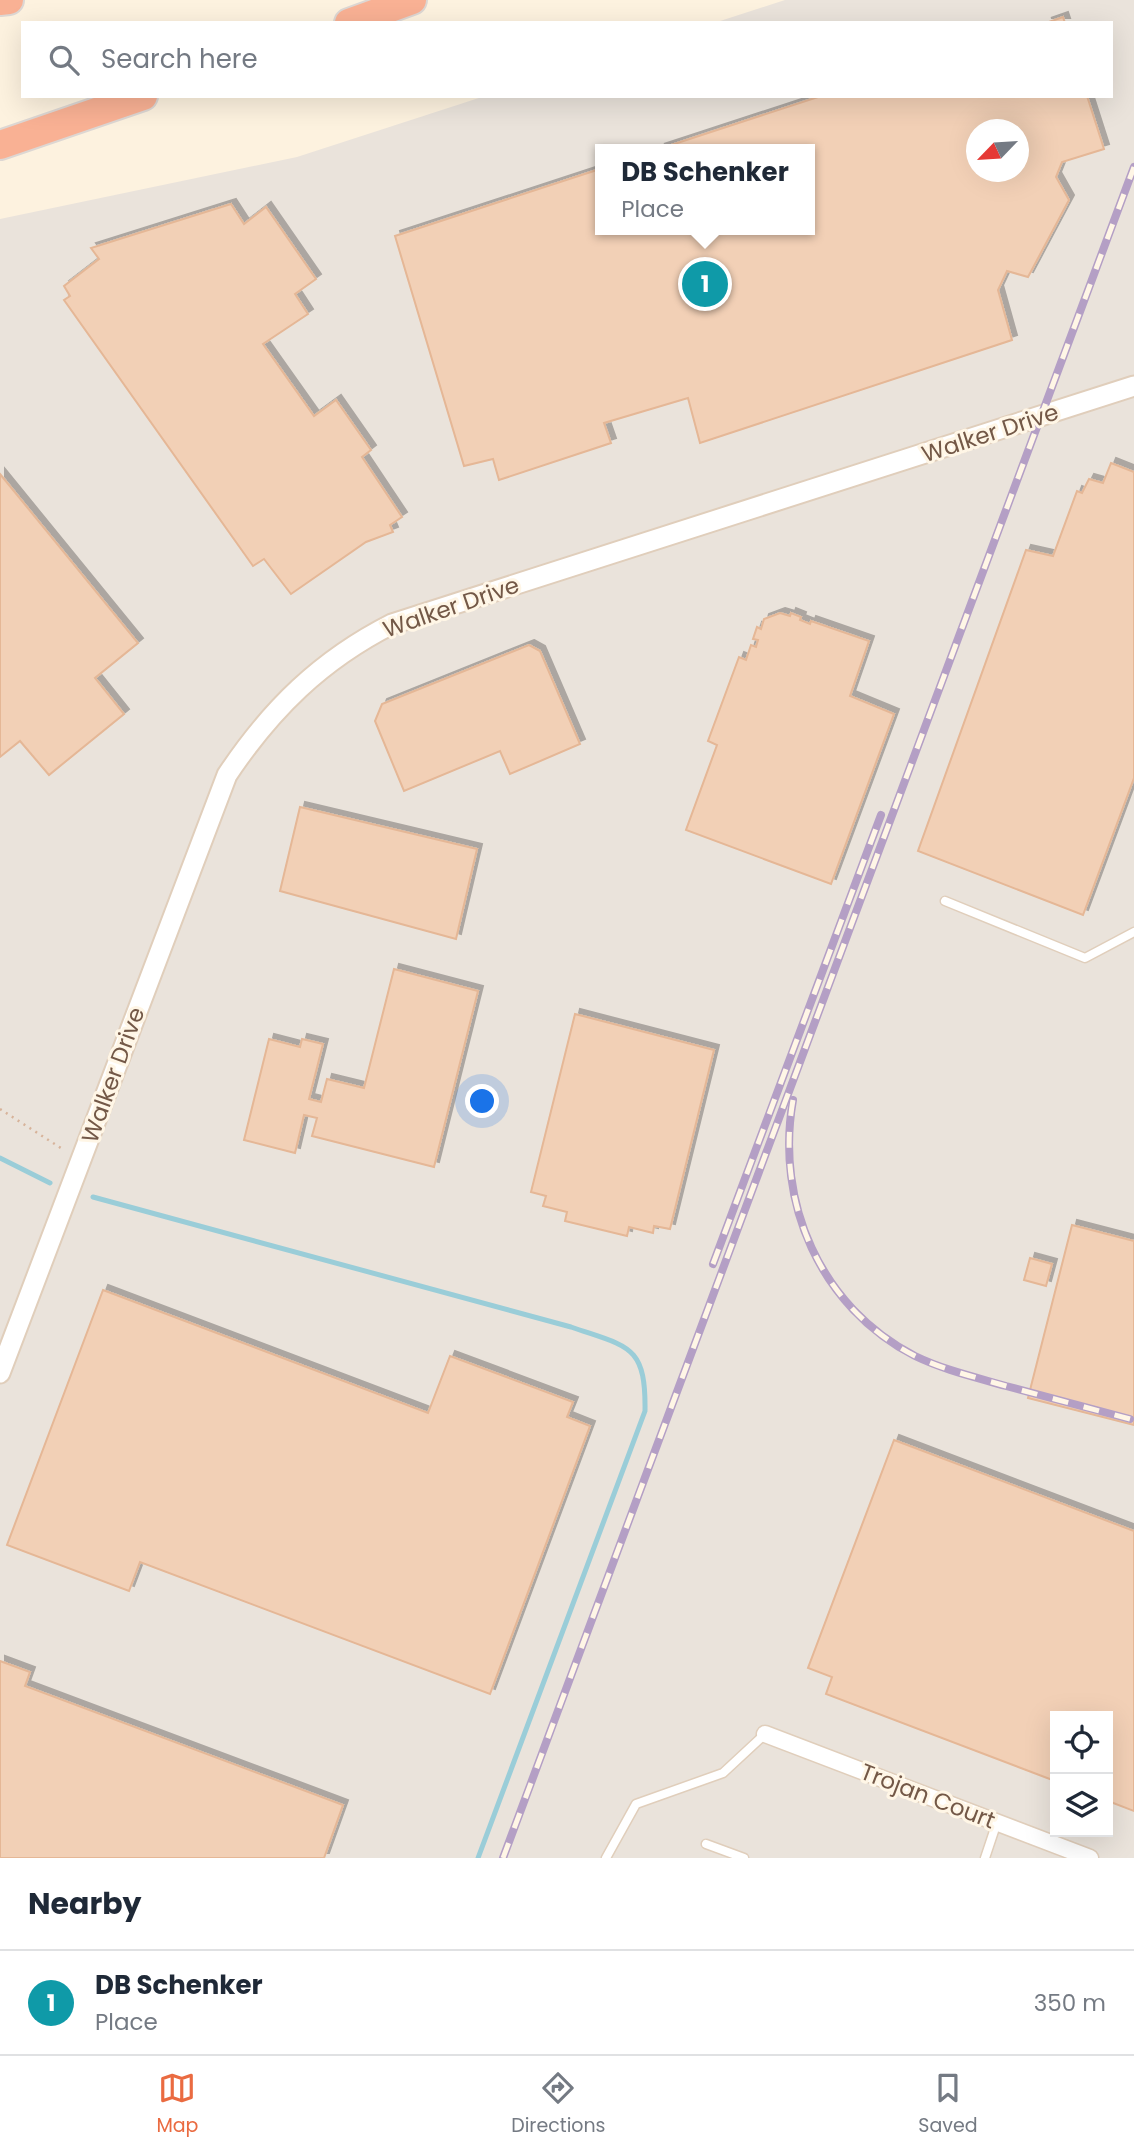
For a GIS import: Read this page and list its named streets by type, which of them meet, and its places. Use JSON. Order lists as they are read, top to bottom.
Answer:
{
  "streets": {
    "street": ["Walker Drive", "Trojan Court"]
  },
  "north": "bottom left",
  "page": {
    "search": "Search here",
    "popup": ["DB Schenker", "Place"],
    "pins": "1",
    "heading": "Nearby",
    "list": [
      {
        "mark": "1",
        "name": "DB Schenker",
        "note": "Place",
        "value": "350 m"
      }
    ],
    "nav": ["Map", "Directions", "Saved"]
  }
}
